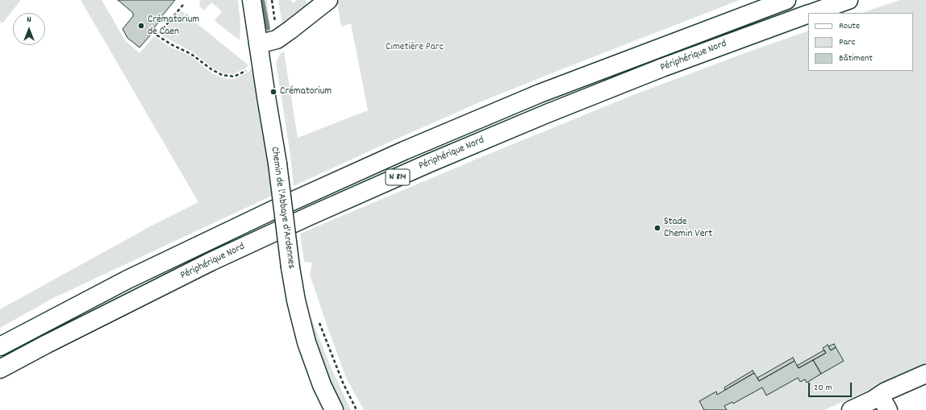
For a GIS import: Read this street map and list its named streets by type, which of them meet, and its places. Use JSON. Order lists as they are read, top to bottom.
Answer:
{
  "streets": {
    "main road": ["Périphérique Nord", "N 814", "Chemin de l'Abbaye d'Ardennes"]
  },
  "parks": ["Cimetière Parc"],
  "places": ["Crématorium de Caen", "Crématorium", "Stade Chemin Vert"],
  "legend": ["Route", "Parc", "Bâtiment"],
  "scale_bar": "20 m",
  "north": "top"
}
